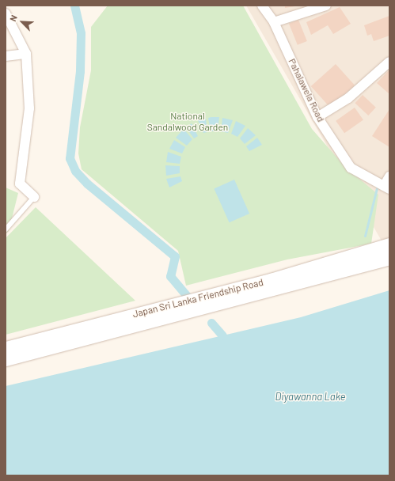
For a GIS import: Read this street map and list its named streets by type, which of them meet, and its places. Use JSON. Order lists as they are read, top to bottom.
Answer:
{
  "streets": {
    "main road": ["Japan Sri Lanka Friendship Road"],
    "street": ["Pahalawela Road"]
  },
  "water": ["Diyawanna Lake"],
  "parks": ["National Sandalwood Garden"],
  "north": "top left"
}
